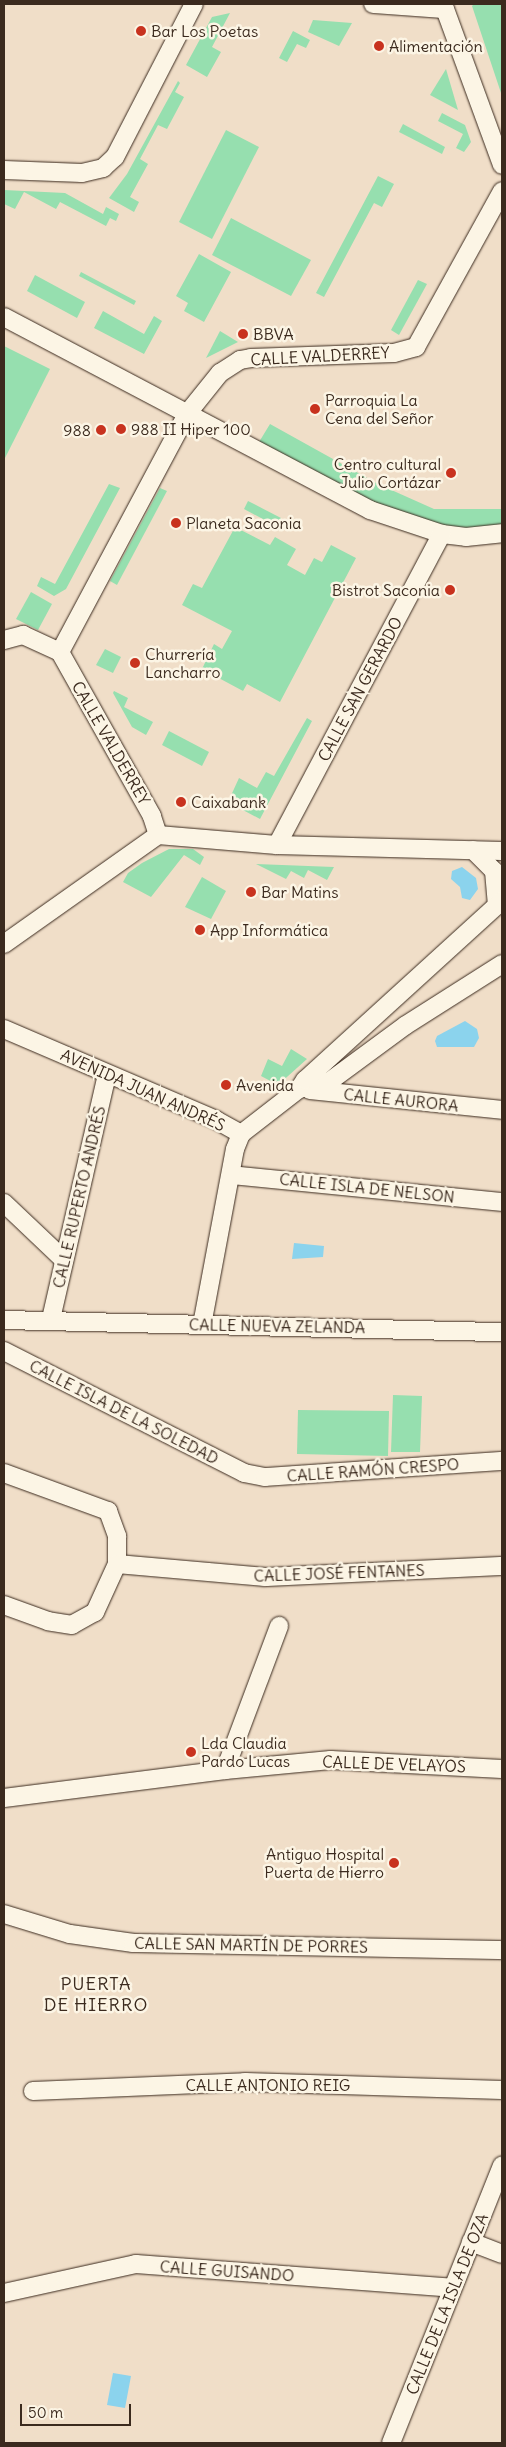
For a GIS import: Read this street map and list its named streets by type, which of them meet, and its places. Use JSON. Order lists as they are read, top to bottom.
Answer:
{
  "streets": {
    "street": [
      "CALLE VALDERREY",
      "CALLE SAN GERARDO",
      "AVENIDA JUAN ANDRÉS",
      "CALLE AURORA",
      "CALLE ISLA DE NELSON",
      "CALLE RUPERTO ANDRÉS",
      "CALLE NUEVA ZELANDA",
      "CALLE ISLA DE LA SOLEDAD",
      "CALLE RAMÓN CRESPO",
      "CALLE JOSÉ FENTANES",
      "CALLE DE VELAYOS",
      "CALLE SAN MARTÍN DE PORRES",
      "CALLE ANTONIO REIG",
      "CALLE GUISANDO",
      "CALLE DE LA ISLA DE OZA"
    ]
  },
  "crossings": [
    ["AVENIDA JUAN ANDRÉS", "CALLE ISLA DE NELSON"],
    ["AVENIDA JUAN ANDRÉS", "CALLE RUPERTO ANDRÉS"],
    ["AVENIDA JUAN ANDRÉS", "CALLE NUEVA ZELANDA"],
    ["CALLE RUPERTO ANDRÉS", "CALLE NUEVA ZELANDA"],
    ["CALLE ISLA DE LA SOLEDAD", "CALLE RAMÓN CRESPO"],
    ["CALLE GUISANDO", "CALLE DE LA ISLA DE OZA"]
  ],
  "districts": ["PUERTA DE HIERRO"],
  "places": [
    "Bar Los Poetas",
    "Alimentación",
    "BBVA",
    "Parroquia La Cena del Señor",
    "988 II Hiper 100",
    "988",
    "Centro cultural Julio Cortázar",
    "Planeta Saconia",
    "Bistrot Saconia",
    "Churrería Lancharro",
    "Caixabank",
    "Bar Matins",
    "App Informática",
    "Avenida",
    "Lda Claudia Pardo Lucas",
    "Antiguo Hospital Puerta de Hierro"
  ],
  "scale_bar": "50 m"
}
